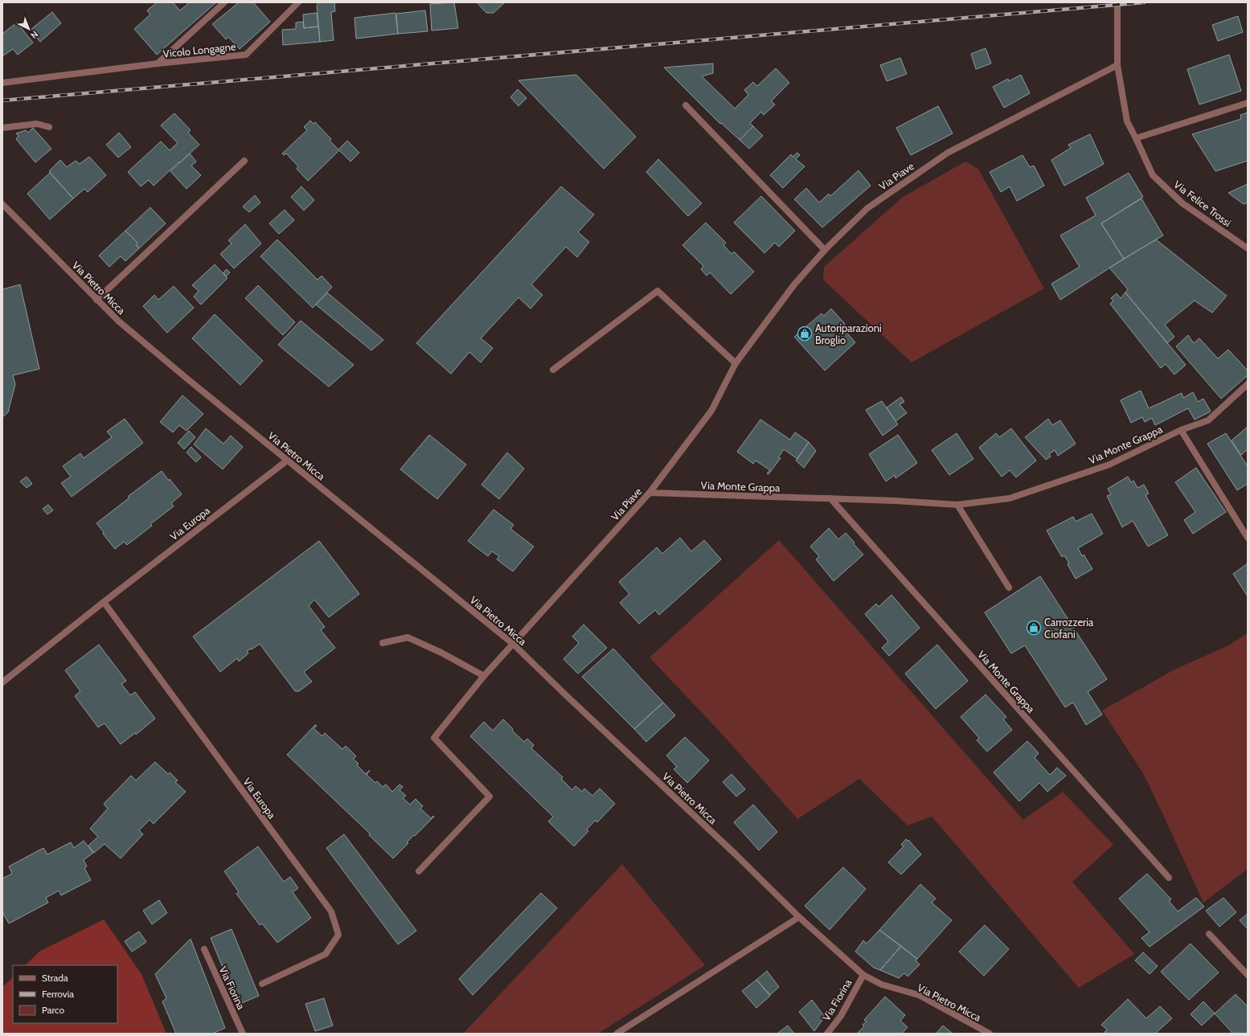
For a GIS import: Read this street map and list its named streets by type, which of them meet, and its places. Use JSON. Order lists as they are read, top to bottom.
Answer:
{
  "streets": {
    "street": [
      "Vicolo Longagne",
      "Via Piave",
      "Via Felice Trossi",
      "Via Pietro Micca",
      "Via Monte Grappa",
      "Via Europa",
      "Via Fiorina"
    ]
  },
  "crossings": [
    ["Via Piave", "Via Felice Trossi"],
    ["Via Piave", "Via Pietro Micca"],
    ["Via Piave", "Via Monte Grappa"],
    ["Via Pietro Micca", "Via Europa"],
    ["Via Pietro Micca", "Via Fiorina"]
  ],
  "places": {
    "shop": ["Autoriparazioni Broglio", "Carrozzeria Ciofani"]
  },
  "legend": ["Strada", "Ferrovia", "Parco"],
  "north": "bottom right"
}
